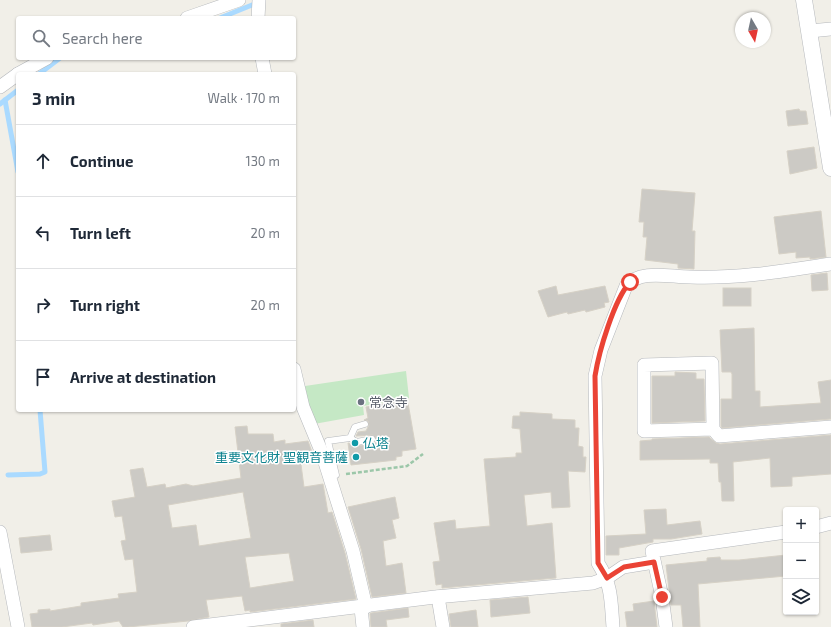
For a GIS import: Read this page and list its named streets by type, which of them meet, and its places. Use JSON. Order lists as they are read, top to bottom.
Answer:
{
  "places": ["常念寺", "仏塔", "重要文化財 聖観音菩薩"],
  "north": "bottom",
  "page": {
    "search": "Search here",
    "heading": ["3 min", "Walk · 170 m"],
    "list": [
      ["Continue", "130 m"],
      ["Turn left", "20 m"],
      ["Turn right", "20 m"],
      "Arrive at destination"
    ],
    "map_buttons": ["+", "−"]
  }
}
